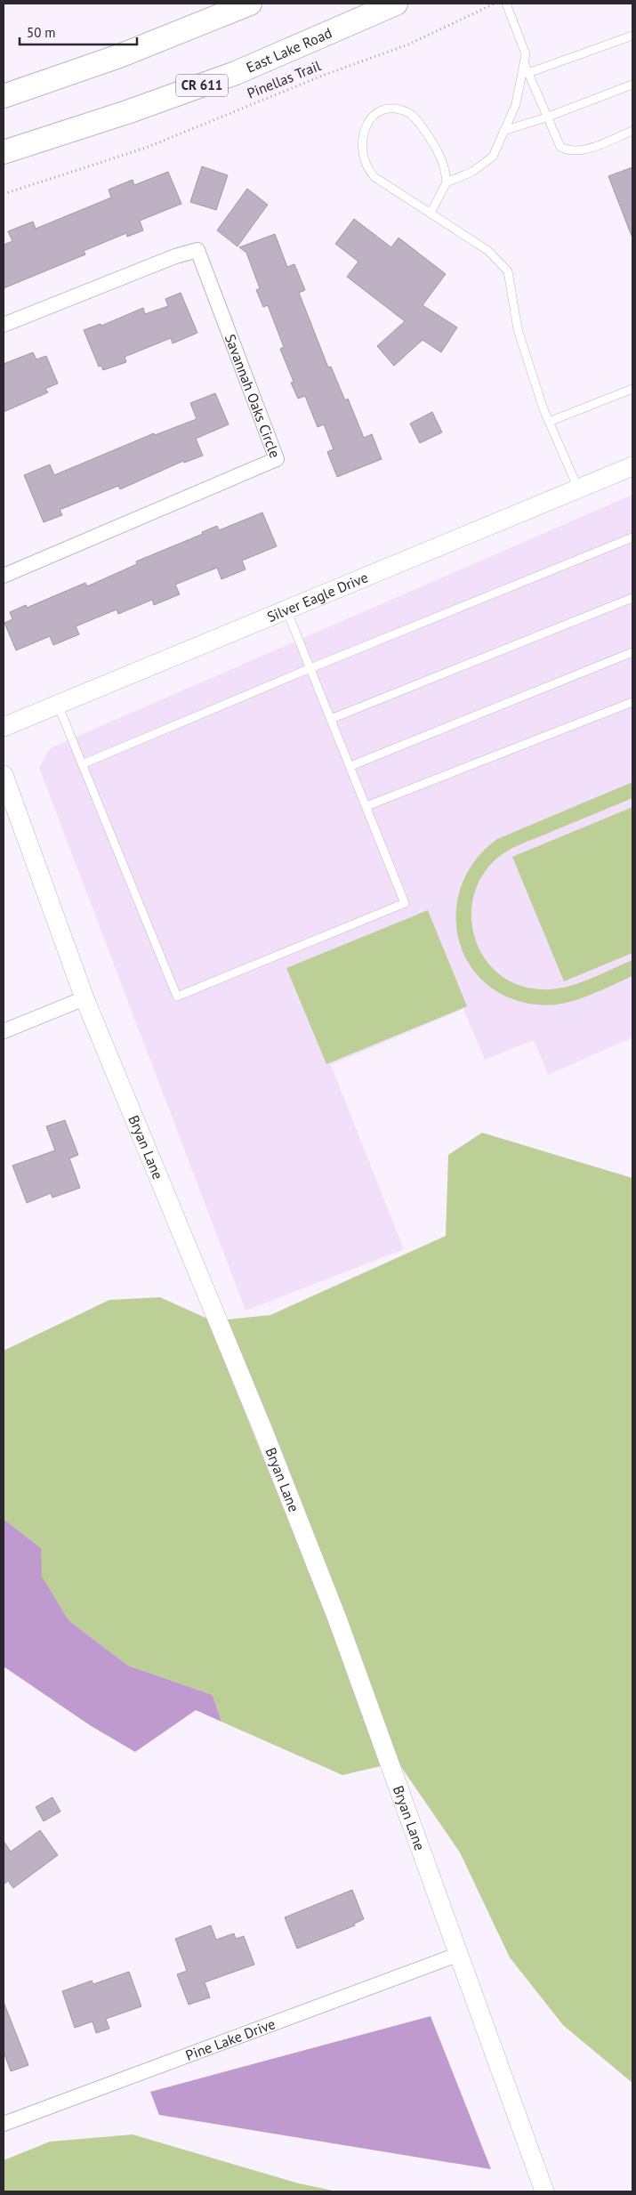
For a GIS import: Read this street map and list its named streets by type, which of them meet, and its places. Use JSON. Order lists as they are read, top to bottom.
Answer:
{
  "streets": {
    "main road": ["East Lake Road", "CR 611"],
    "street": [
      "Savannah Oaks Circle",
      "Silver Eagle Drive",
      "Bryan Lane",
      "Pine Lake Drive"
    ],
    "path": ["Pinellas Trail"]
  },
  "crossings": [
    ["Bryan Lane", "Pine Lake Drive"]
  ],
  "scale_bar": "50 m"
}
